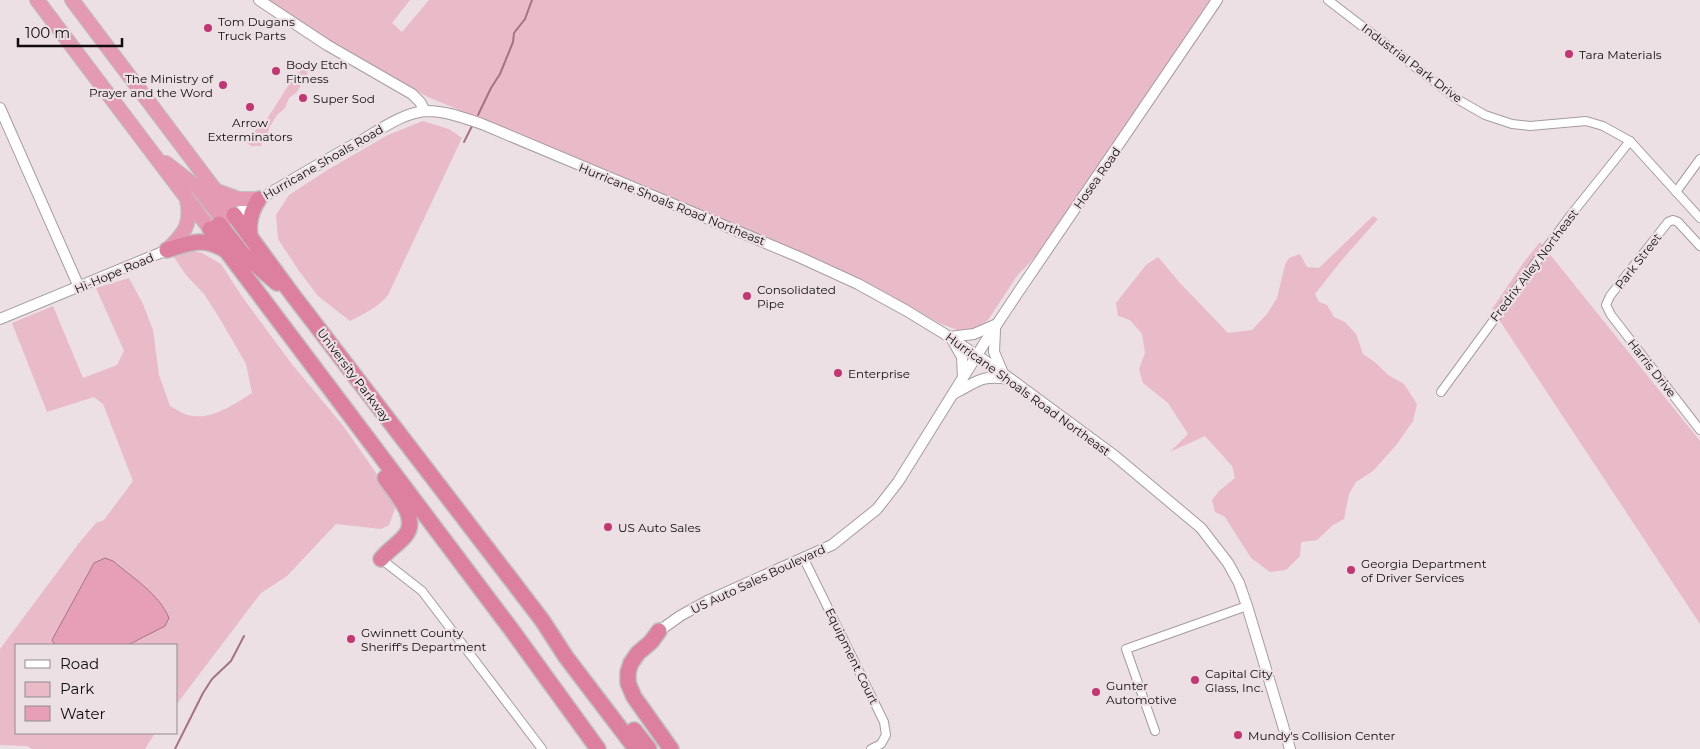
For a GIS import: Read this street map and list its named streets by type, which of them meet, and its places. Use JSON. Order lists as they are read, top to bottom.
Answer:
{
  "streets": {
    "highway": ["University Parkway"],
    "street": [
      "Industrial Park Drive",
      "Hurricane Shoals Road",
      "Hosea Road",
      "Hurricane Shoals Road Northeast",
      "Park Street",
      "Fredrix Alley Northeast",
      "Hi-Hope Road",
      "Harris Drive",
      "US Auto Sales Boulevard",
      "Equipment Court"
    ]
  },
  "crossings": [
    ["Industrial Park Drive", "Fredrix Alley Northeast"],
    ["Hurricane Shoals Road", "Hurricane Shoals Road Northeast"],
    ["Hurricane Shoals Road", "Hi-Hope Road"],
    ["Hurricane Shoals Road", "University Parkway"],
    ["Hosea Road", "Hurricane Shoals Road Northeast"],
    ["Hosea Road", "US Auto Sales Boulevard"],
    ["Hurricane Shoals Road Northeast", "US Auto Sales Boulevard"],
    ["Park Street", "Harris Drive"],
    ["Hi-Hope Road", "University Parkway"],
    ["US Auto Sales Boulevard", "Equipment Court"]
  ],
  "places": [
    "Tom Dugans Truck Parts",
    "Tara Materials",
    "Body Etch Fitness",
    "The Ministry of Prayer and the Word",
    "Super Sod",
    "Arrow Exterminators",
    "Consolidated Pipe",
    "Enterprise",
    "US Auto Sales",
    "Georgia Department of Driver Services",
    "Gwinnett County Sheriff's Department",
    "Capital City Glass, Inc.",
    "Gunter Automotive",
    "Mundy's Collision Center"
  ],
  "legend": ["Road", "Park", "Water"],
  "scale_bar": "100 m"
}
